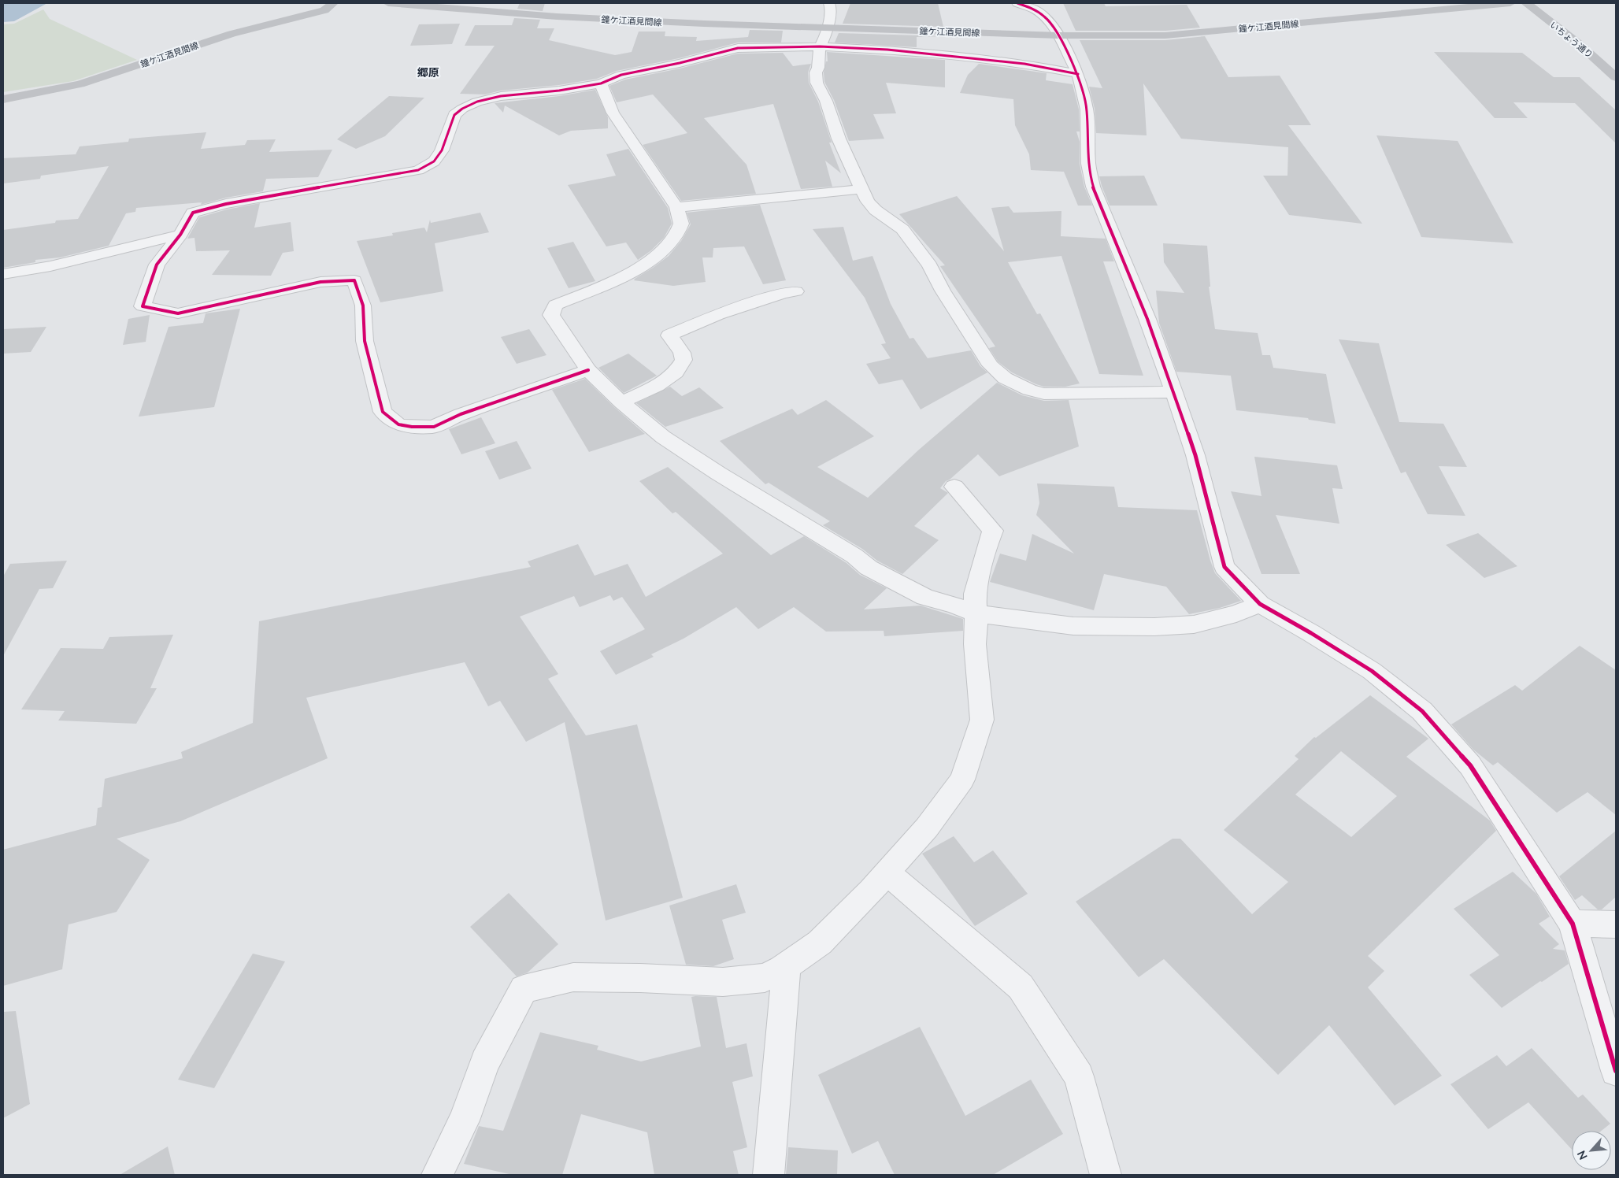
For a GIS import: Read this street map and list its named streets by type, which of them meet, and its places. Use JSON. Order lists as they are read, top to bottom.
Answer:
{
  "streets": {
    "main road": ["鐘ケ江酒見間線", "いちょう通り"]
  },
  "districts": ["郷原"],
  "north": "bottom left"
}
